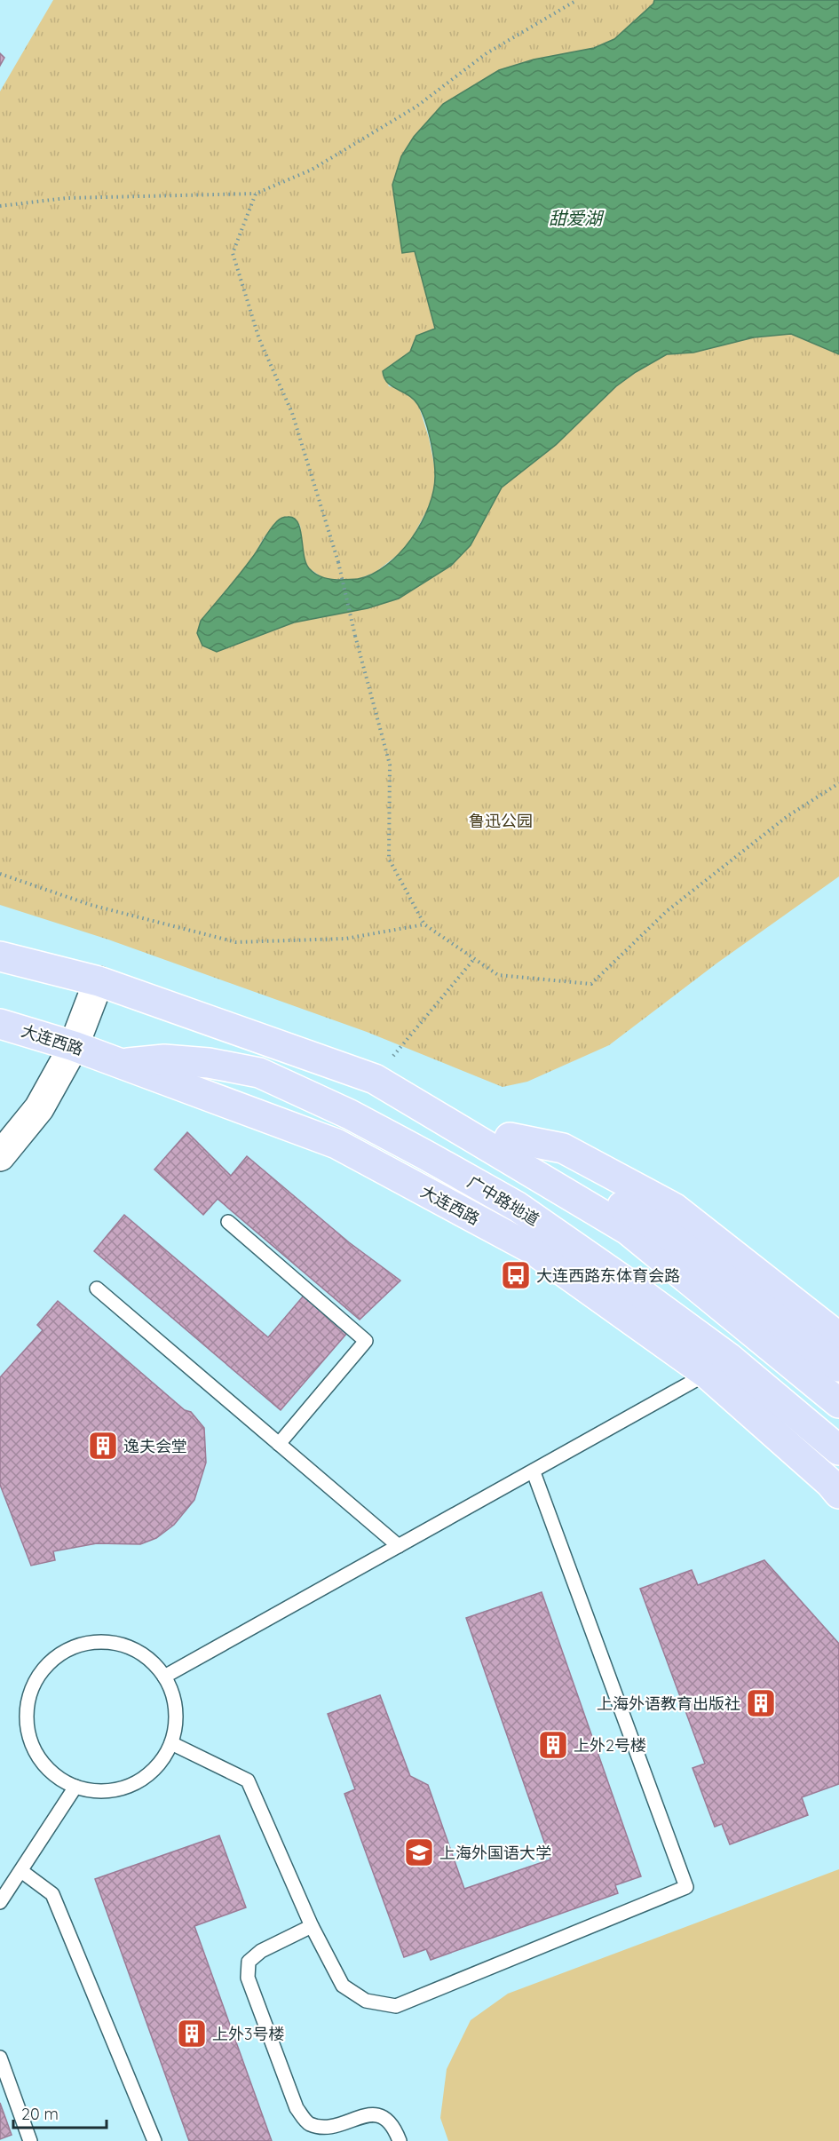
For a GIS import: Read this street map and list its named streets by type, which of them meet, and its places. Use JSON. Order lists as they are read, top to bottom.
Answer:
{
  "streets": {
    "main road": ["大连西路", "广中路地道"]
  },
  "crossings": [
    ["大连西路", "广中路地道"]
  ],
  "water": ["甜爱湖"],
  "parks": ["鲁迅公园"],
  "places": {
    "bus stop": ["大连西路东体育会路"],
    "building": [
      "逸夫会堂",
      "上海外语教育出版社",
      "上外2号楼",
      "上外3号楼"
    ],
    "school or university": ["上海外国语大学"]
  },
  "scale_bar": "20 m"
}
